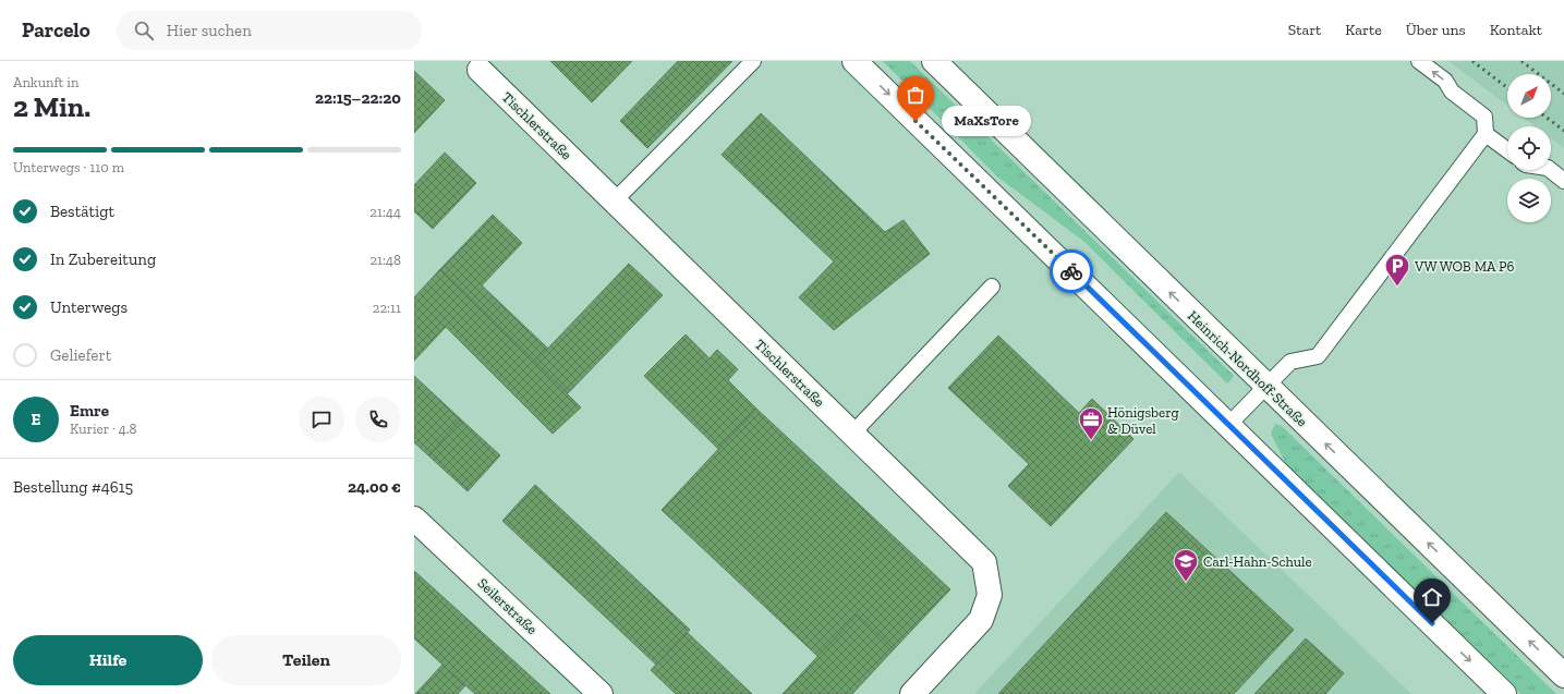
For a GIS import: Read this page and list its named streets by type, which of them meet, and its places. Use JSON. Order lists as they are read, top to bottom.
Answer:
{
  "streets": {
    "main road": ["Tischlerstraße", "Heinrich-Nordhoff-Straße", "Seilerstraße"]
  },
  "places": {
    "other": ["MaXsTore"],
    "parking": ["VW WOB MA P6"],
    "office": ["Hönigsberg & Düvel"],
    "school or university": ["Carl-Hahn-Schule"]
  },
  "north": "top right",
  "page": {
    "header": "Parcelo",
    "search": "Hier suchen",
    "nav": [
      "Start",
      "Karte",
      "Über uns",
      "Kontakt"
    ],
    "heading": ["2 Min.", "Ankunft in", "22:15–22:20"],
    "panel": [
      "Emre",
      "Kurier · 4.8",
      "Bestellung #4615",
      "24.00 €"
    ],
    "bubble": "MaXsTore",
    "bar": "Unterwegs · 110 m",
    "list": [
      ["Bestätigt", "21:44"],
      ["In Zubereitung", "21:48"],
      ["Unterwegs", "22:11"],
      "Geliefert"
    ],
    "round": "E",
    "buttons": ["Hilfe", "Teilen"]
  }
}
